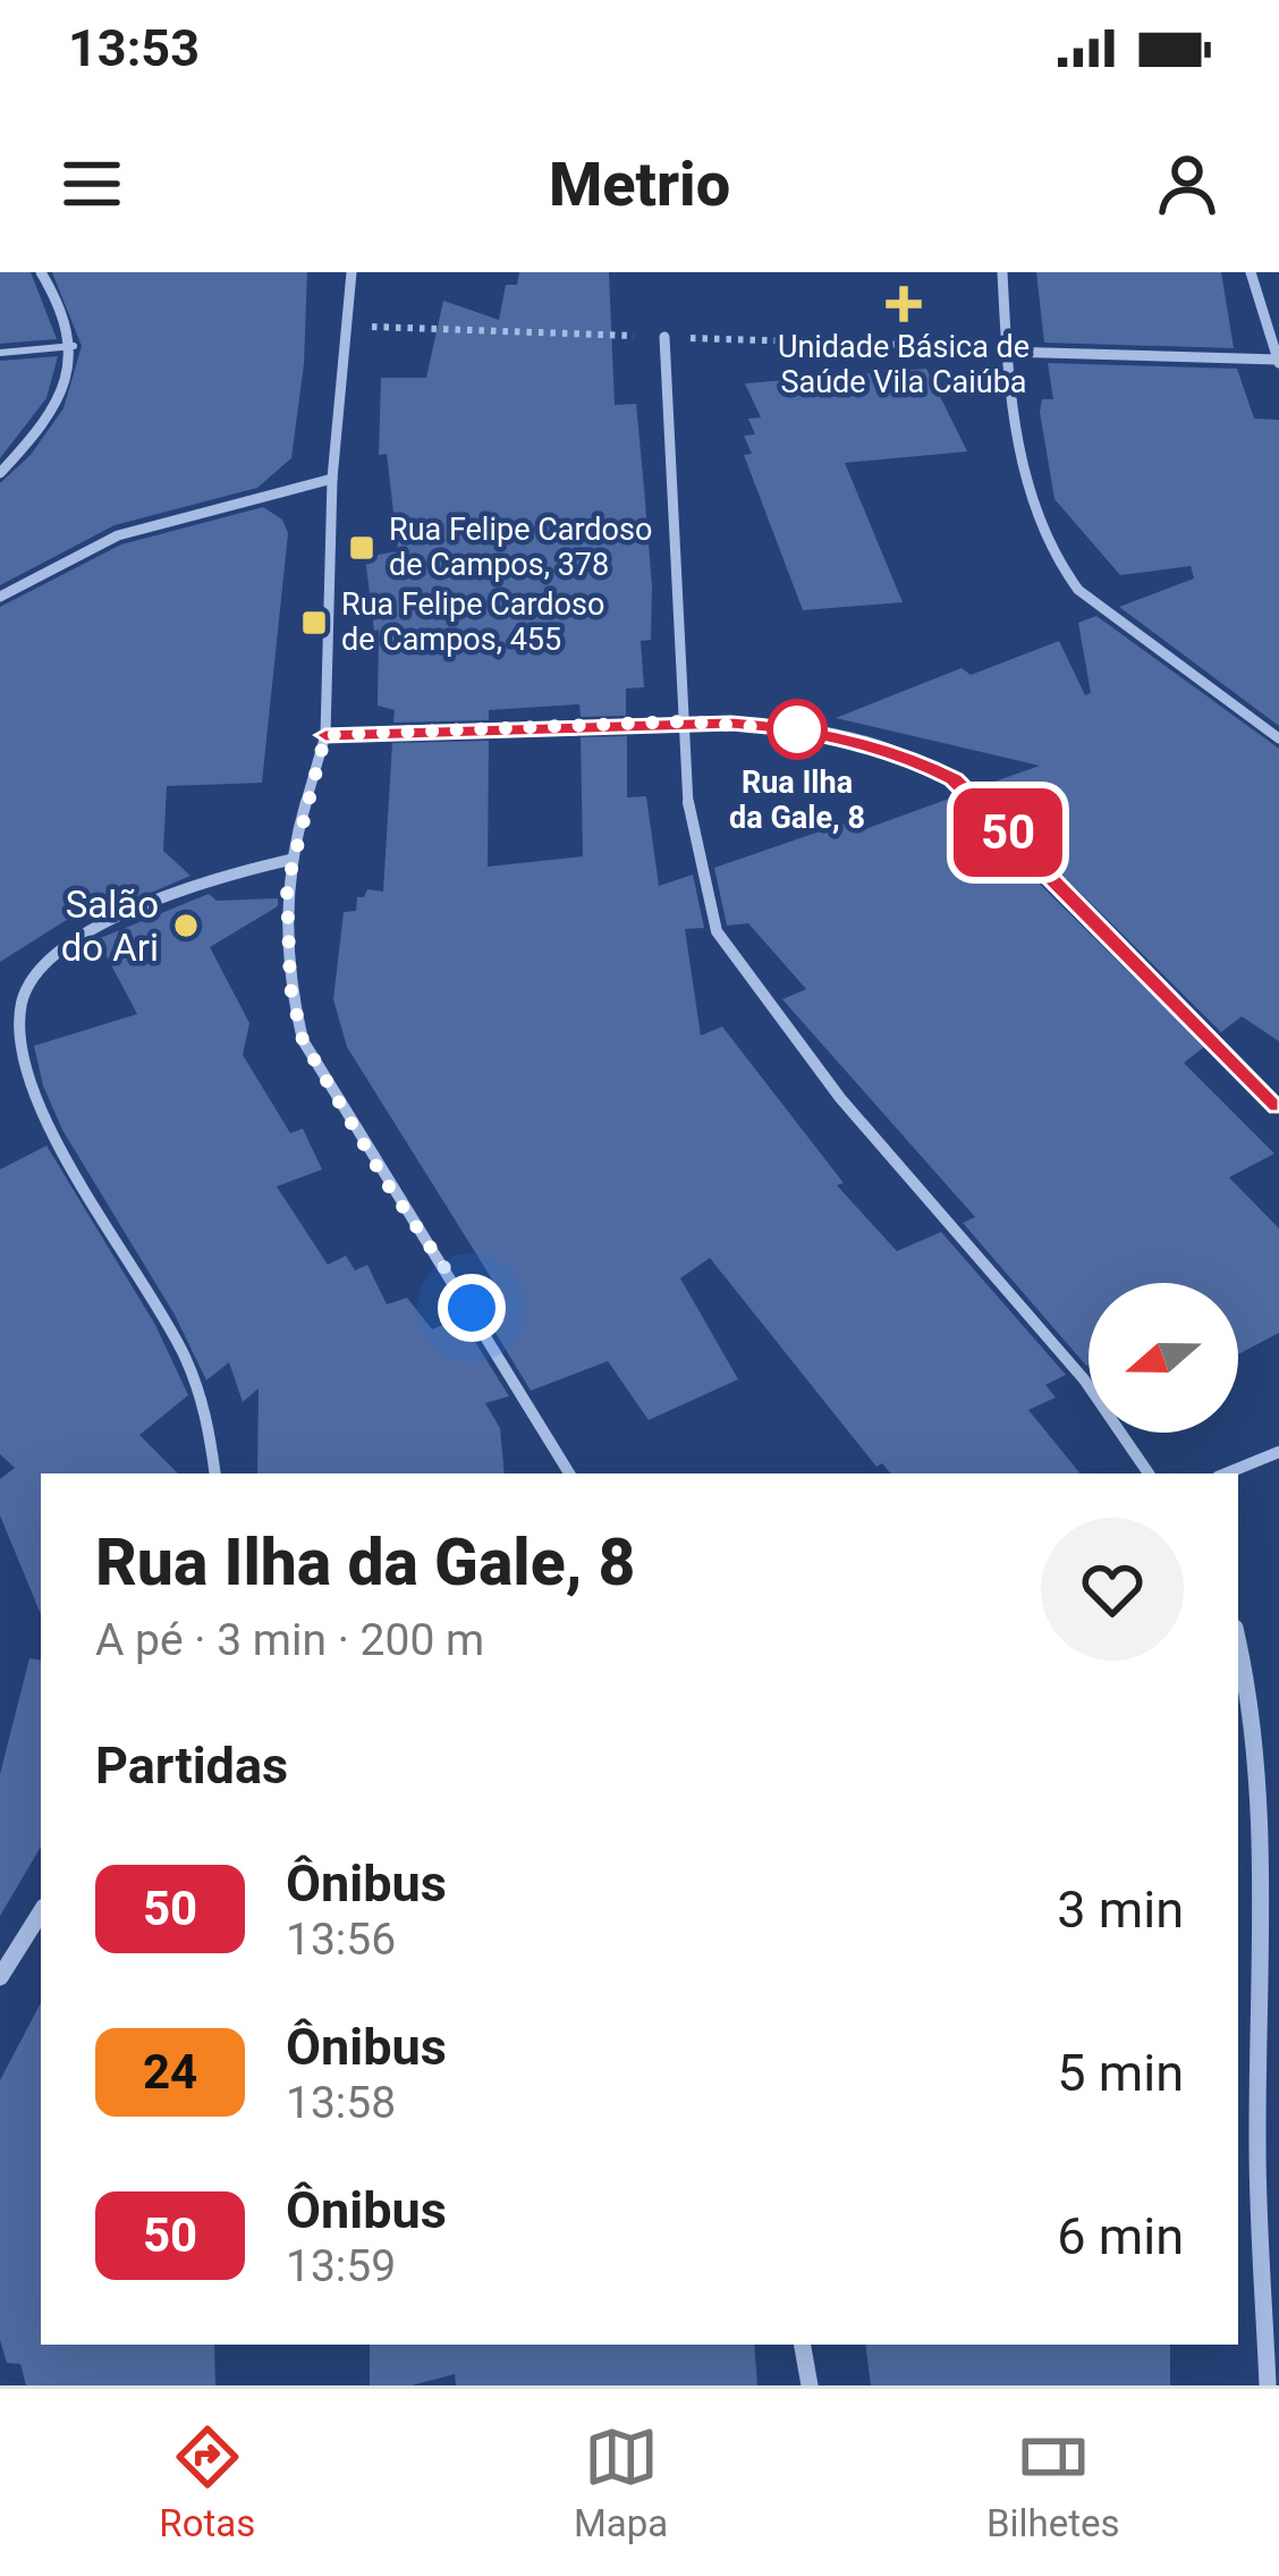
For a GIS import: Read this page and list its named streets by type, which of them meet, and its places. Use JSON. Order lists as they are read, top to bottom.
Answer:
{
  "places": {
    "health": ["Unidade Básica de Saúde Vila Caiúba"],
    "transit": ["Rua Felipe Cardoso de Campos, 378", "Rua Felipe Cardoso de Campos, 455"],
    "other": ["Rua Ilha da Gale, 8", "Salão do Ari"]
  },
  "lines": ["bus line 50"],
  "north": "left",
  "page": {
    "status": "13:53",
    "header": "Metrio",
    "on_map": "50",
    "heading": [
      ["Rua Ilha da Gale, 8", "A pé · 3 min · 200 m"],
      "Partidas"
    ],
    "list": [
      {
        "mark": "50",
        "name": "Ônibus",
        "note": "13:56",
        "value": "3 min"
      },
      {
        "mark": "24",
        "name": "Ônibus",
        "note": "13:58",
        "value": "5 min"
      },
      {
        "mark": "50",
        "name": "Ônibus",
        "note": "13:59",
        "value": "6 min"
      }
    ],
    "tabs": ["Rotas", "Mapa", "Bilhetes"]
  }
}
